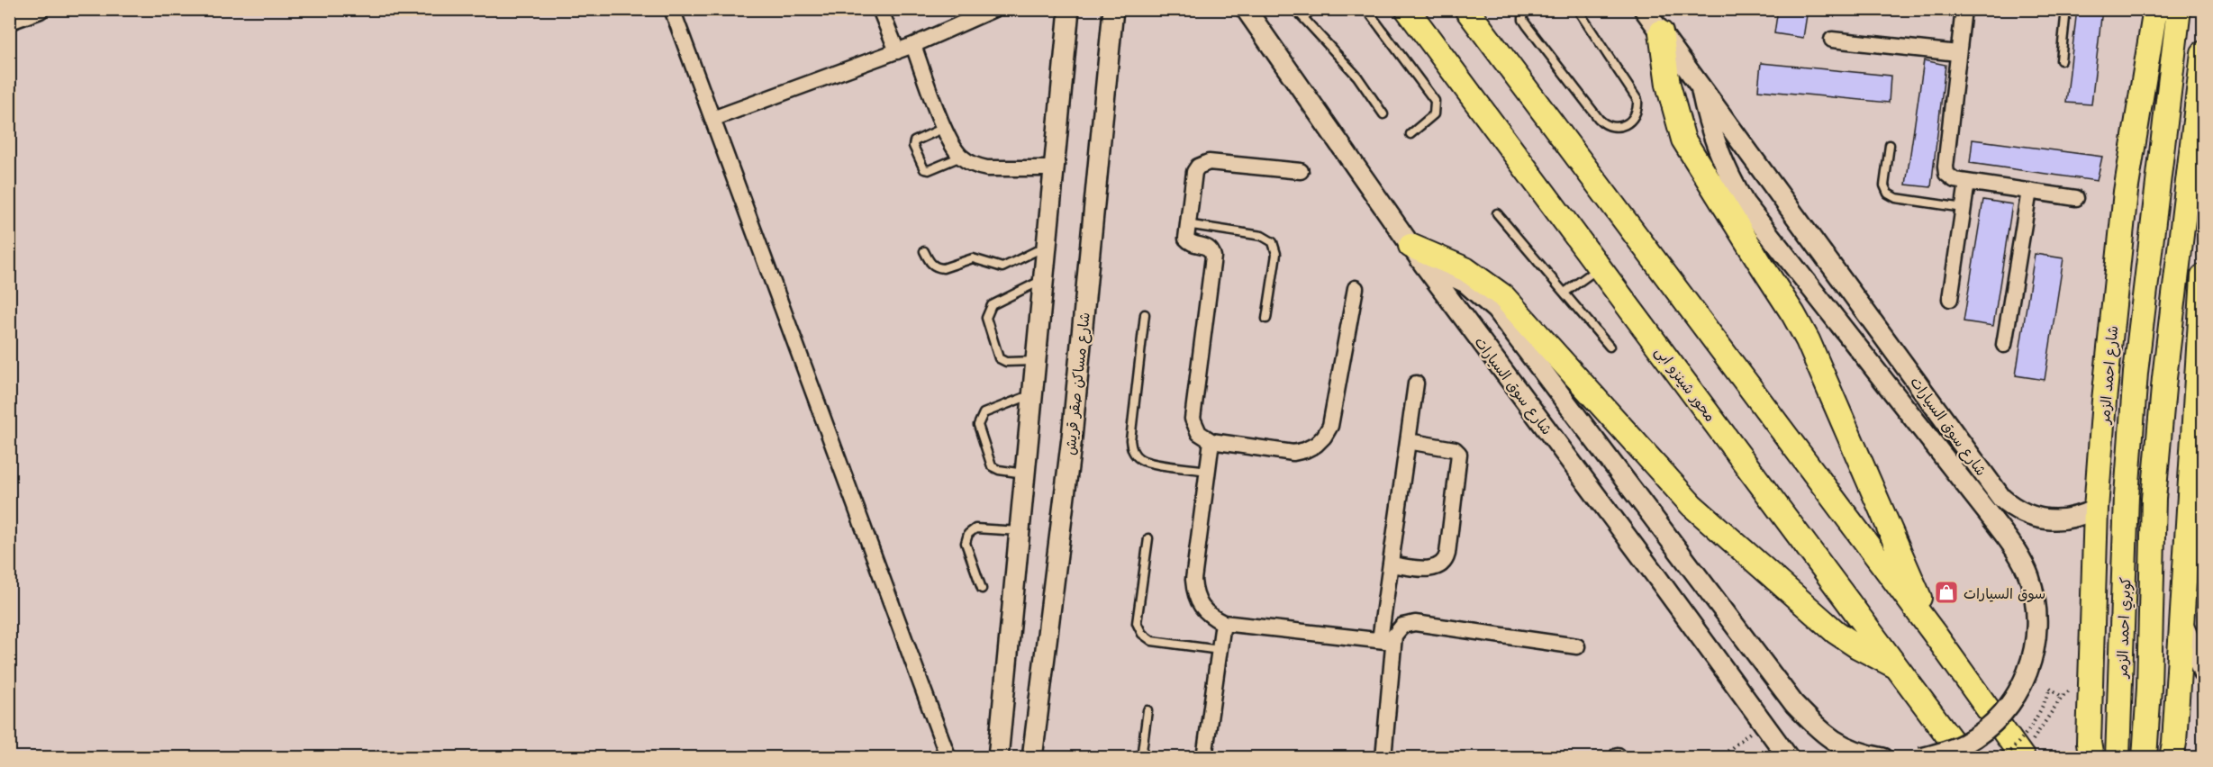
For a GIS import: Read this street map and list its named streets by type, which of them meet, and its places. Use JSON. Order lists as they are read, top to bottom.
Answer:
{
  "streets": {
    "main road": ["شارع احمد الزمر", "محور شينزو ابى", "كوبري احمد الزمر"],
    "street": ["شارع مساكن صقر قريش", "شارع سوق السيارات"]
  },
  "crossings": [
    ["شارع احمد الزمر", "شارع سوق السيارات"]
  ],
  "places": {
    "shop": ["سوق السيارات"]
  }
}
